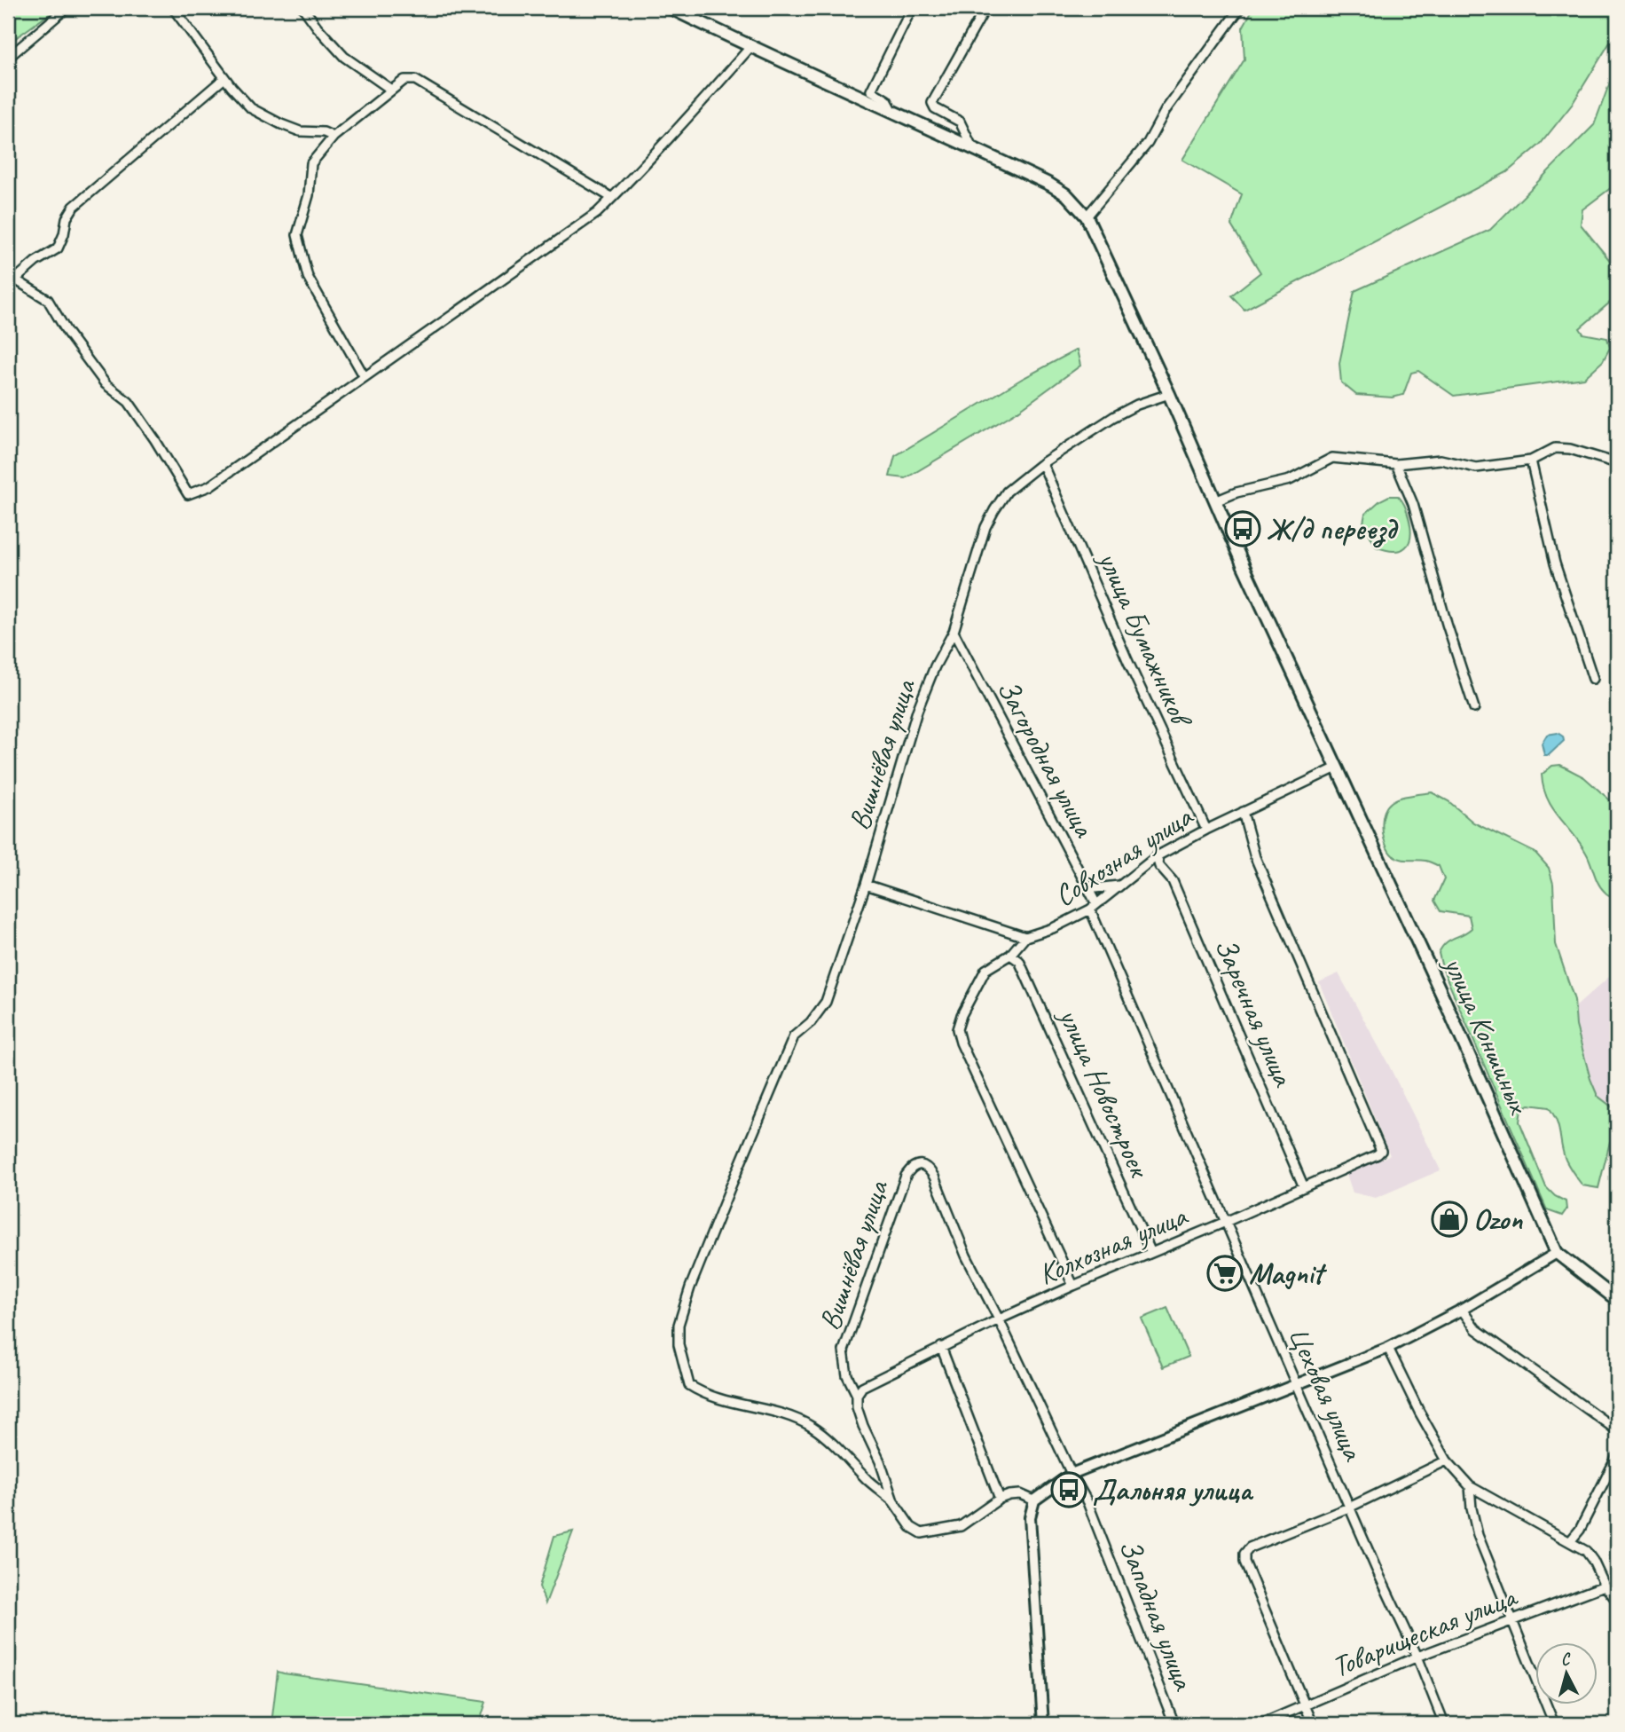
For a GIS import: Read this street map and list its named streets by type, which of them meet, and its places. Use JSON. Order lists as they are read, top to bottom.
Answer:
{
  "streets": {
    "main road": ["улица Коншиных"],
    "street": [
      "улица Бумажников",
      "Вишнёвая улица",
      "Загородная улица",
      "Совхозная улица",
      "Заречная улица",
      "улица Новостроек",
      "Колхозная улица",
      "Цеховая улица",
      "Западная улица",
      "Товарищеская улица"
    ]
  },
  "crossings": [
    ["улица Бумажников", "Вишнёвая улица"],
    ["улица Бумажников", "Совхозная улица"],
    ["Вишнёвая улица", "Загородная улица"],
    ["Вишнёвая улица", "улица Коншиных"],
    ["Вишнёвая улица", "Колхозная улица"],
    ["Вишнёвая улица", "Западная улица"],
    ["Загородная улица", "Совхозная улица"],
    ["Загородная улица", "Цеховая улица"],
    ["Совхозная улица", "Заречная улица"],
    ["Совхозная улица", "улица Коншиных"],
    ["Совхозная улица", "Колхозная улица"],
    ["Совхозная улица", "Цеховая улица"],
    ["Заречная улица", "Колхозная улица"],
    ["улица Новостроек", "Колхозная улица"],
    ["Колхозная улица", "Цеховая улица"],
    ["Колхозная улица", "Западная улица"],
    ["Цеховая улица", "Товарищеская улица"]
  ],
  "places": {
    "bus stop": ["Ж/д переезд", "Дальняя улица"],
    "shop": ["Ozon"],
    "supermarket": ["Magnit"]
  },
  "north": "top"
}
